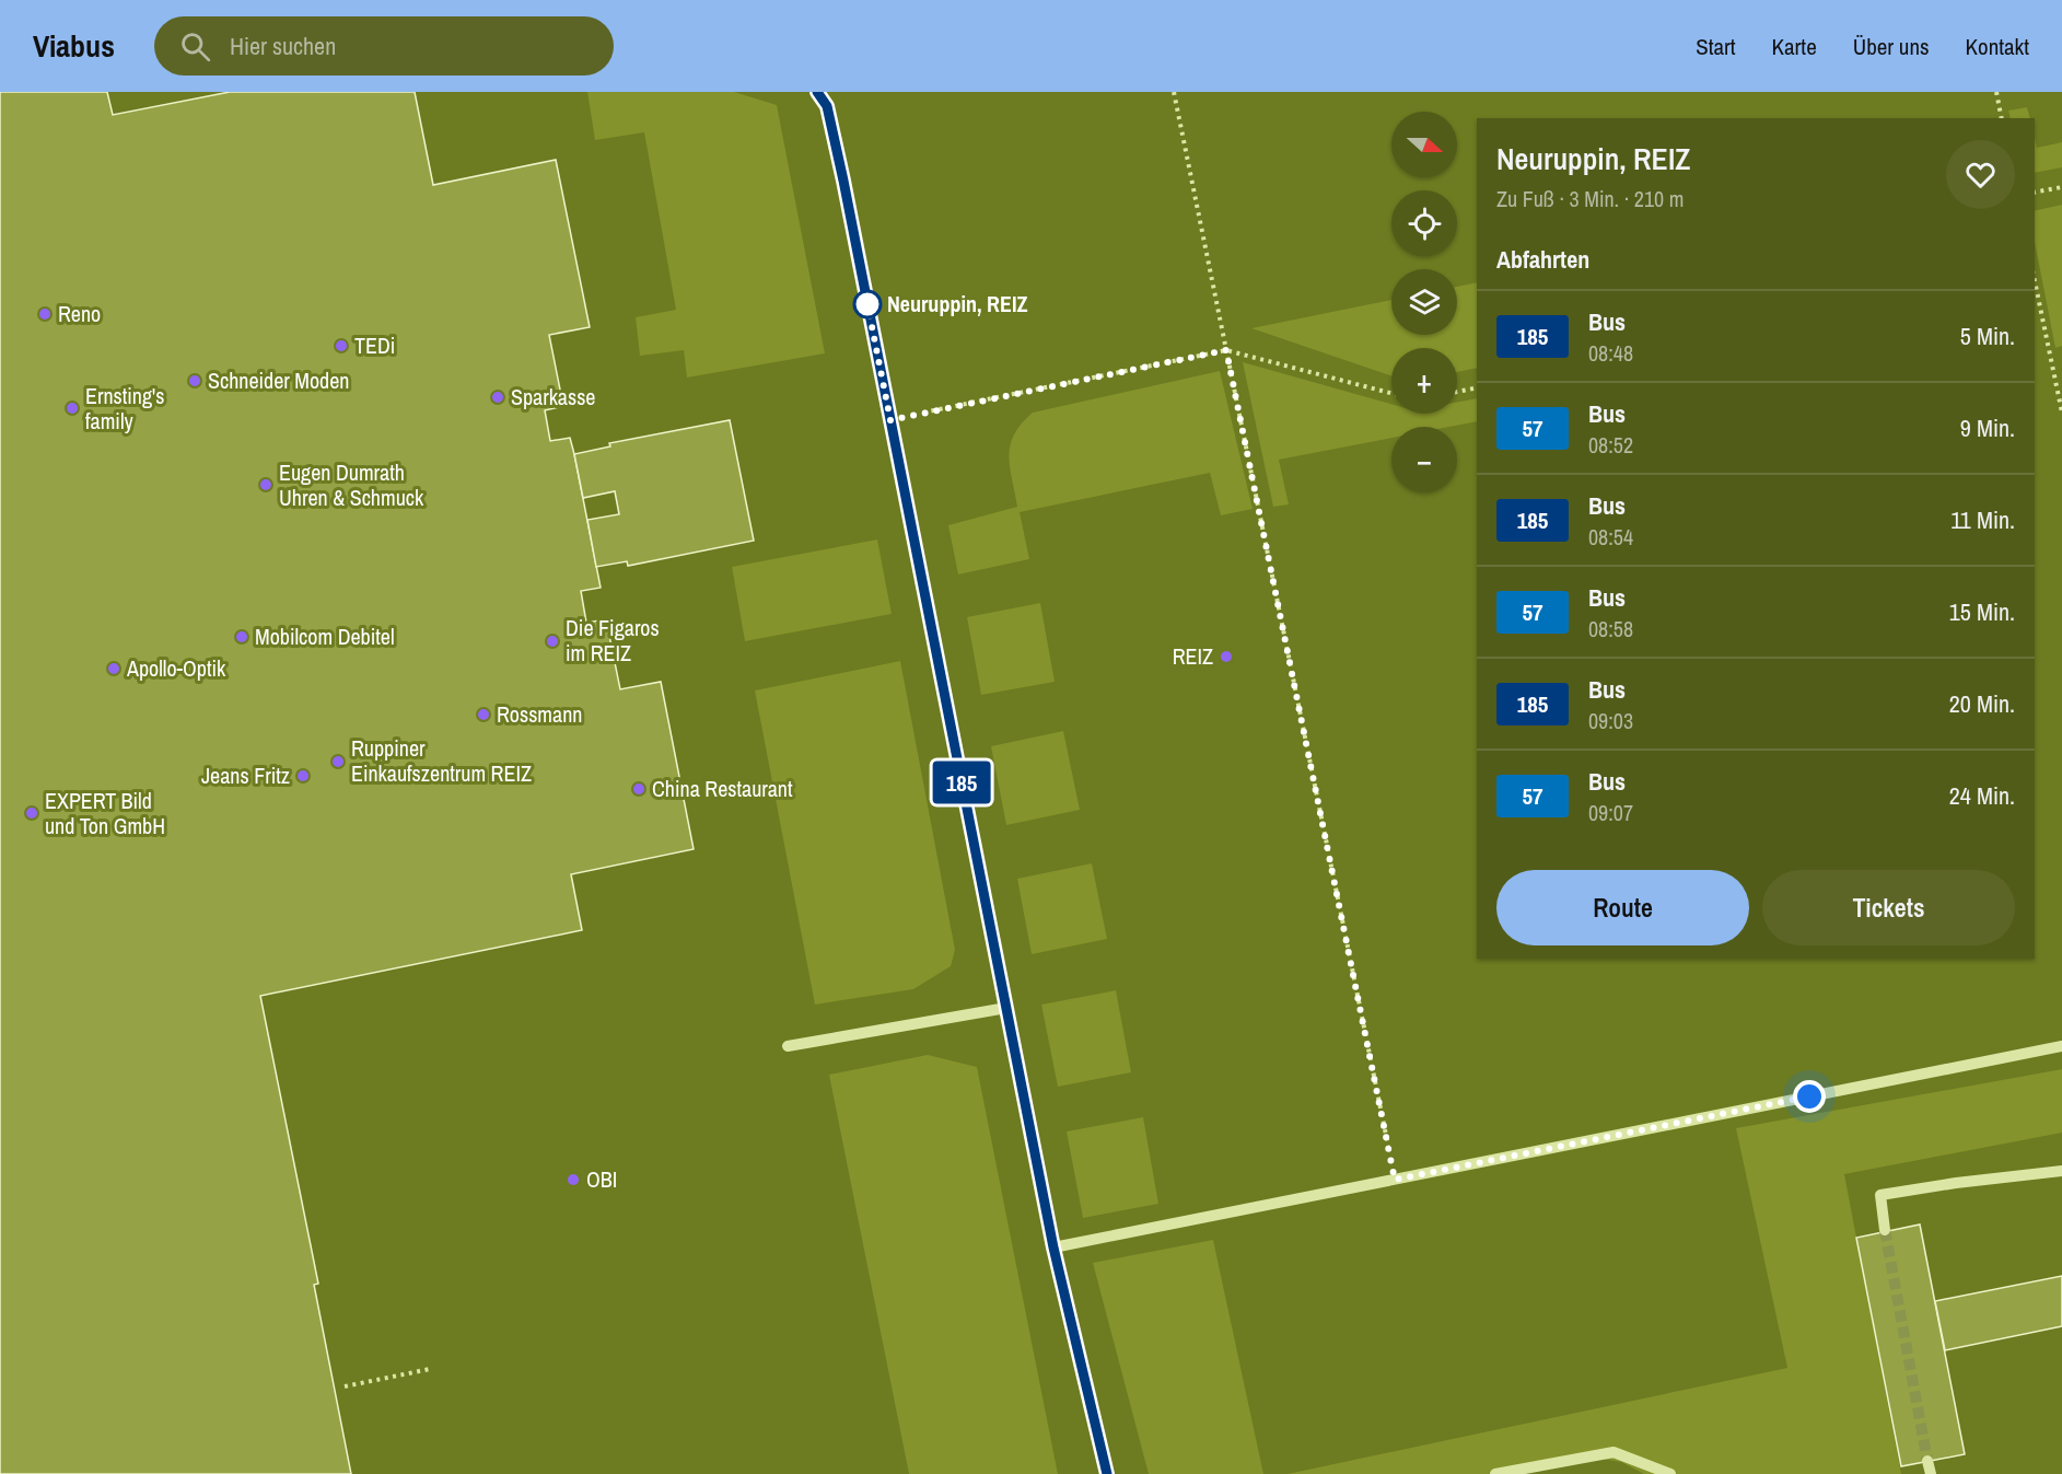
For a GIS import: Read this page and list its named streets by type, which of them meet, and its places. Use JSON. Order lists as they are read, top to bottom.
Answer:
{
  "places": [
    "Neuruppin, REIZ",
    "Reno",
    "TEDi",
    "Schneider Moden",
    "Sparkasse",
    "Ernsting's family",
    "Eugen Dumrath Uhren & Schmuck",
    "Mobilcom Debitel",
    "Die Figaros im REIZ",
    "REIZ",
    "Apollo-Optik",
    "Rossmann",
    "Ruppiner Einkaufszentrum REIZ",
    "Jeans Fritz",
    "China Restaurant",
    "EXPERT Bild und Ton GmbH",
    "OBI"
  ],
  "lines": ["bus line 185"],
  "north": "right",
  "page": {
    "header": "Viabus",
    "search": "Hier suchen",
    "nav": [
      "Start",
      "Karte",
      "Über uns",
      "Kontakt"
    ],
    "on_map": "185",
    "map_buttons": ["+", "−"],
    "heading": [
      ["Neuruppin, REIZ", "Zu Fuß · 3 Min. · 210 m"],
      "Abfahrten"
    ],
    "list": [
      {
        "mark": "185",
        "name": "Bus",
        "note": "08:48",
        "value": "5 Min."
      },
      {
        "mark": "57",
        "name": "Bus",
        "note": "08:52",
        "value": "9 Min."
      },
      {
        "mark": "185",
        "name": "Bus",
        "note": "08:54",
        "value": "11 Min."
      },
      {
        "mark": "57",
        "name": "Bus",
        "note": "08:58",
        "value": "15 Min."
      },
      {
        "mark": "185",
        "name": "Bus",
        "note": "09:03",
        "value": "20 Min."
      },
      {
        "mark": "57",
        "name": "Bus",
        "note": "09:07",
        "value": "24 Min."
      }
    ],
    "buttons": ["Route", "Tickets"]
  }
}
